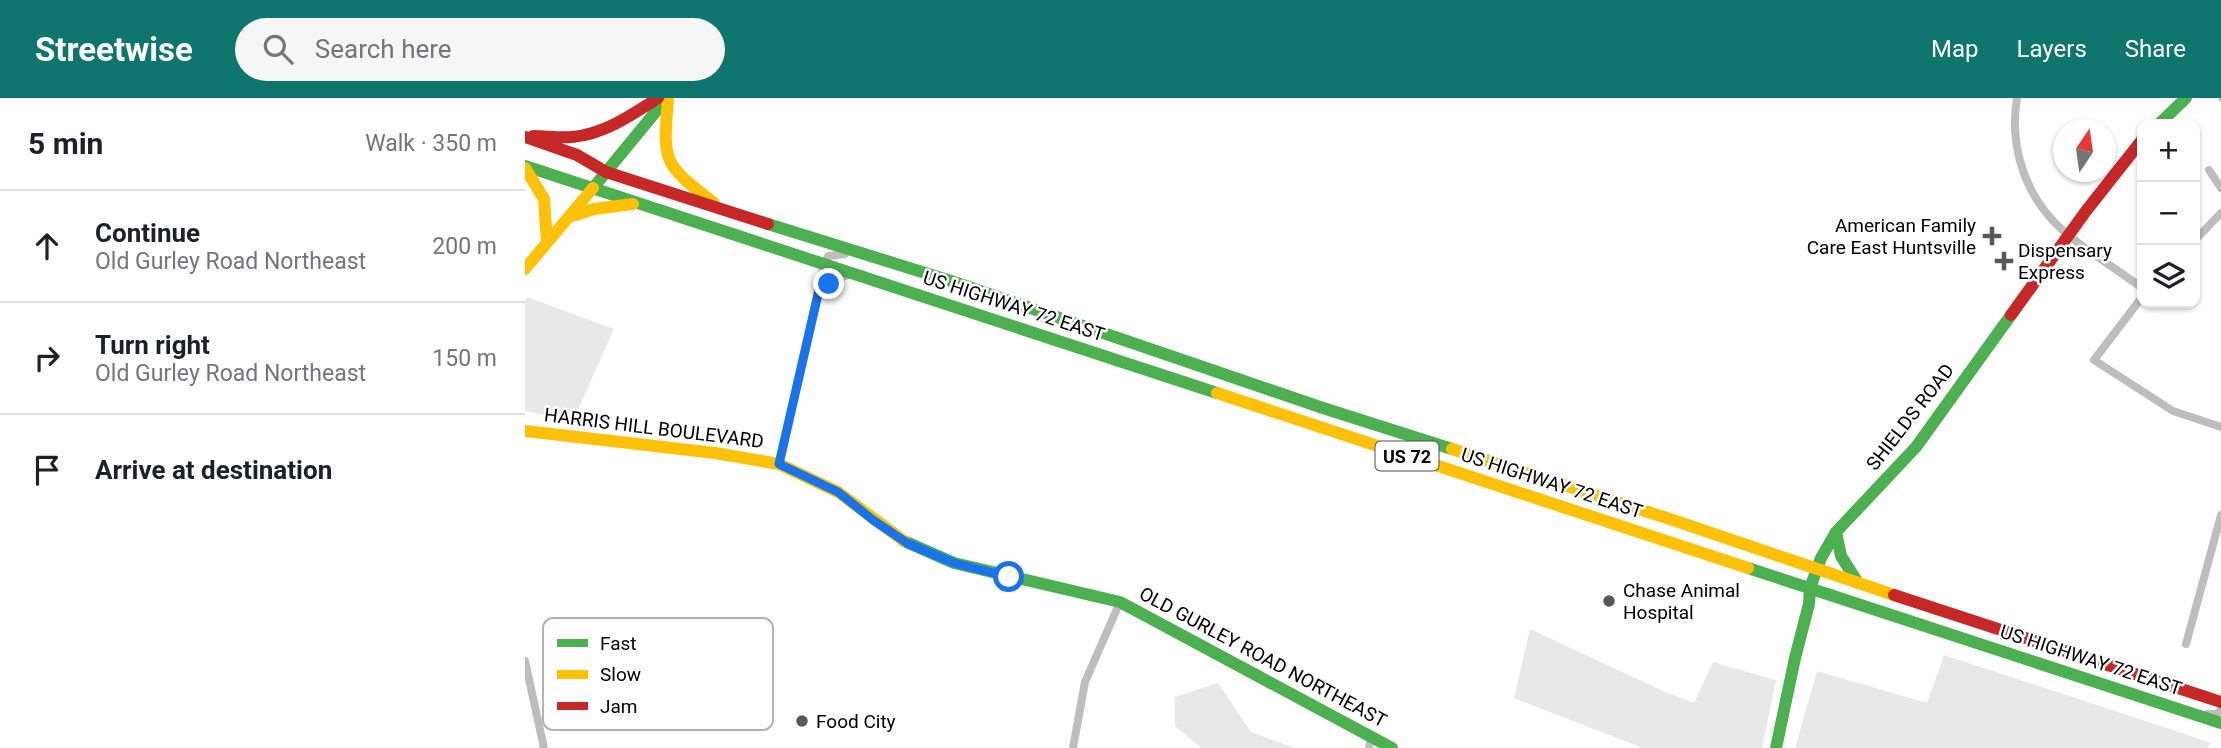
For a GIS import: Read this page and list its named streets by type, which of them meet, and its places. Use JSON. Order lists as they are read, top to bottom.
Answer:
{
  "streets": {
    "main road": [
      "US HIGHWAY 72 EAST",
      "SHIELDS ROAD",
      "HARRIS HILL BOULEVARD",
      "US 72",
      "OLD GURLEY ROAD NORTHEAST"
    ]
  },
  "crossings": [
    ["US HIGHWAY 72 EAST", "SHIELDS ROAD"],
    ["US HIGHWAY 72 EAST", "US 72"],
    ["HARRIS HILL BOULEVARD", "OLD GURLEY ROAD NORTHEAST"]
  ],
  "places": {
    "health": ["American Family Care East Huntsville", "Dispensary Express"],
    "other": ["Chase Animal Hospital", "Food City"]
  },
  "legend": ["Fast", "Slow", "Jam"],
  "north": "top",
  "page": {
    "header": "Streetwise",
    "search": "Search here",
    "nav": ["Map", "Layers", "Share"],
    "heading": ["5 min", "Walk · 350 m"],
    "map_buttons": ["+", "−"],
    "list": [
      ["Continue", "Old Gurley Road Northeast", "200 m"],
      ["Turn right", "Old Gurley Road Northeast", "150 m"],
      "Arrive at destination"
    ]
  }
}
